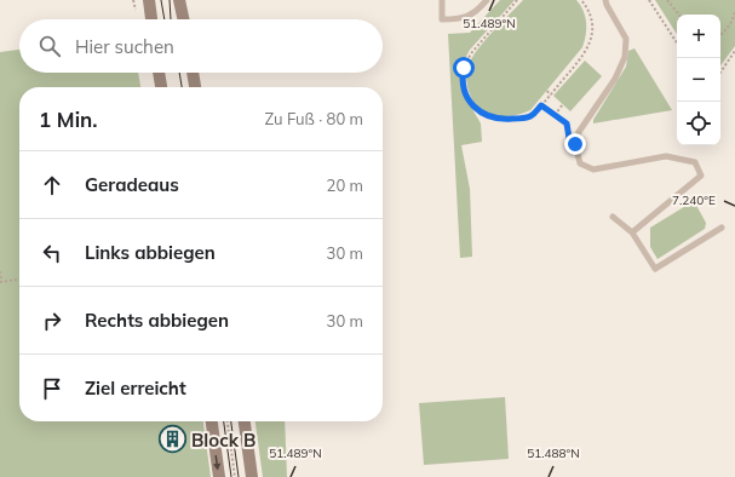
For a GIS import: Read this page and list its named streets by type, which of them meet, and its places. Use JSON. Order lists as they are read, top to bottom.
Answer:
{
  "places": {
    "building": ["Block B"]
  },
  "page": {
    "map_buttons": ["+", "−"],
    "search": "Hier suchen",
    "heading": ["1 Min.", "Zu Fuß · 80 m"],
    "list": [
      ["Geradeaus", "20 m"],
      ["Links abbiegen", "30 m"],
      ["Rechts abbiegen", "30 m"],
      "Ziel erreicht"
    ]
  },
  "coordinates": ["51.489°N", "7.240°E", "51.488°N"]
}
